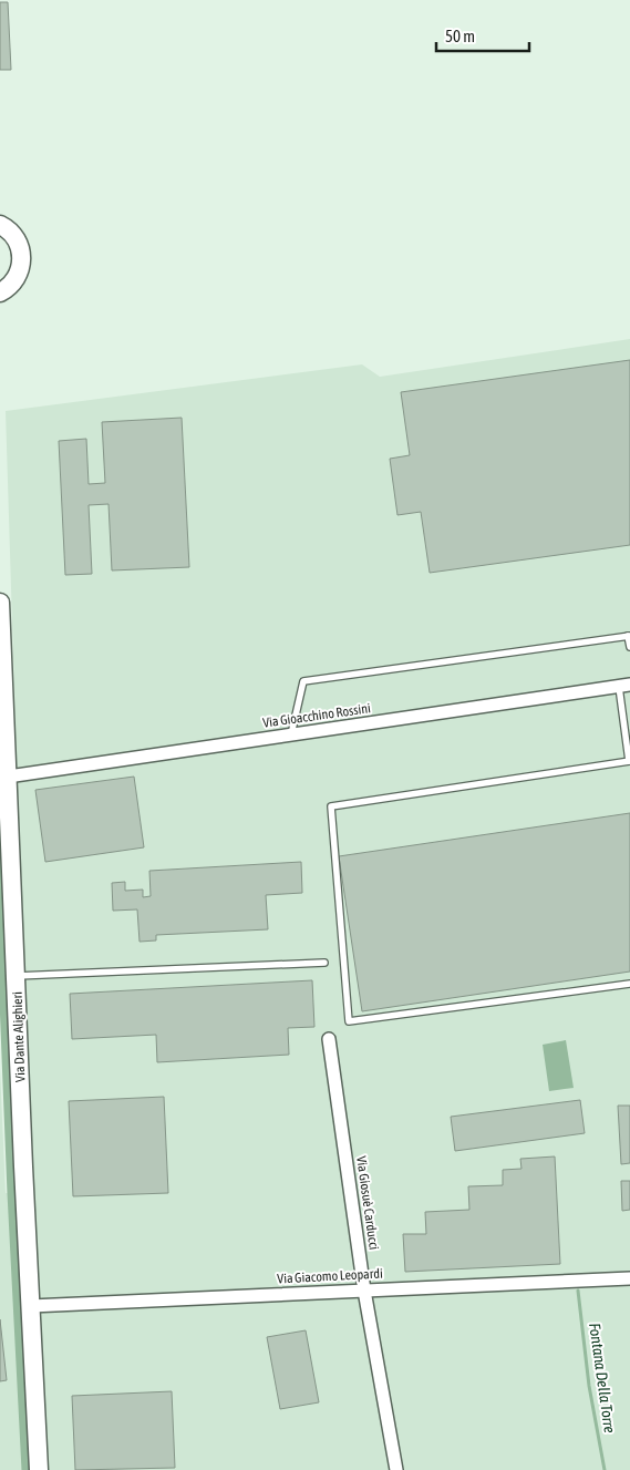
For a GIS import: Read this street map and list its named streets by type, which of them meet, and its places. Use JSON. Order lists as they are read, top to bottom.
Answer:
{
  "streets": {
    "main road": ["Via Dante Alighieri"],
    "street": ["Via Gioacchino Rossini", "Via Giosuè Carducci", "Via Giacomo Leopardi"]
  },
  "crossings": [
    ["Via Gioacchino Rossini", "Via Dante Alighieri"],
    ["Via Dante Alighieri", "Via Giacomo Leopardi"],
    ["Via Giosuè Carducci", "Via Giacomo Leopardi"]
  ],
  "water": ["Fontana Della Torre"],
  "scale_bar": "50 m"
}
